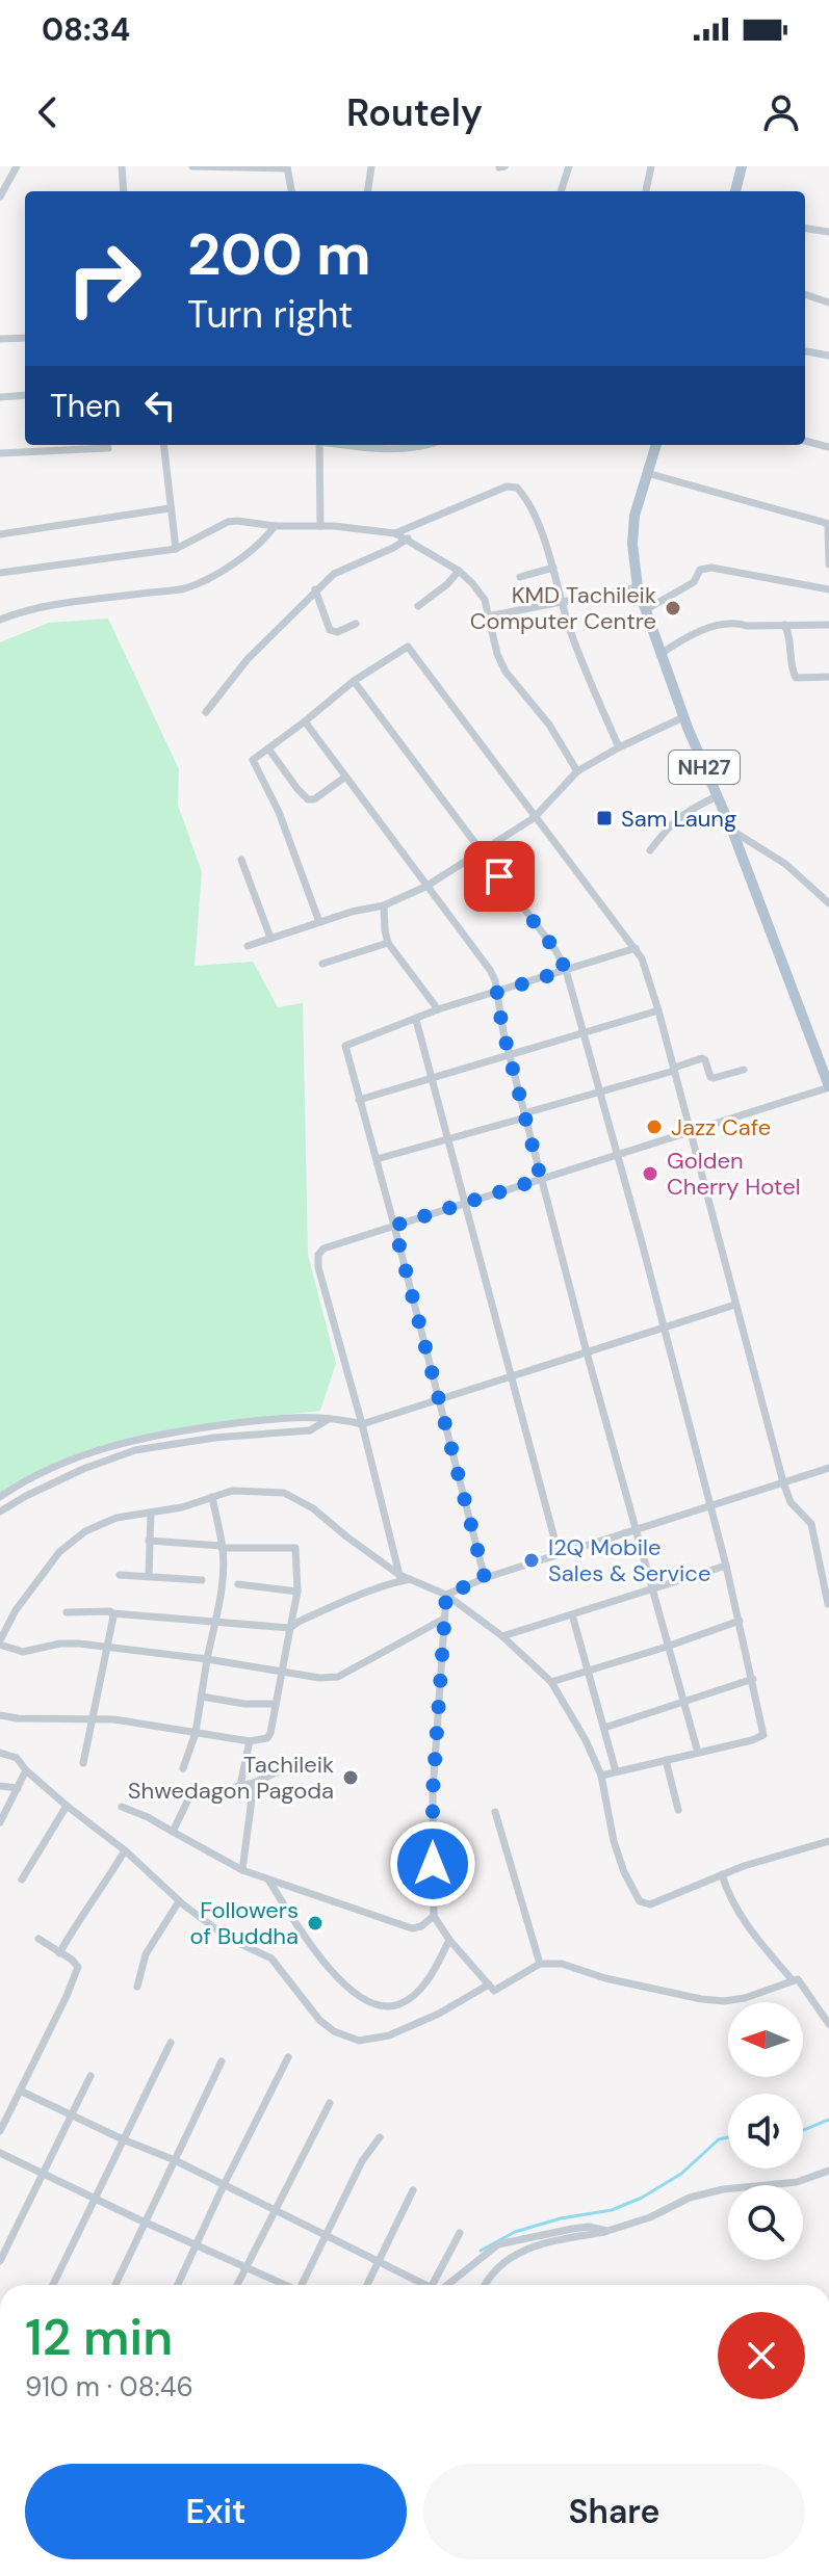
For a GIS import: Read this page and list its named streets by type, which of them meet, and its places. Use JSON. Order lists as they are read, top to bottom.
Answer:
{
  "streets": {
    "main road": ["NH27"]
  },
  "places": {
    "other": [
      "KMD Tachileik Computer Centre",
      "Jazz Cafe",
      "Golden Cherry Hotel",
      "I2Q Mobile Sales & Service",
      "Tachileik Shwedagon Pagoda",
      "Followers of Buddha"
    ],
    "transit": ["Sam Laung"]
  },
  "north": "left",
  "page": {
    "status": "08:34",
    "header": "Routely",
    "turn": ["200 m", "Turn right"],
    "then": "Then",
    "heading": ["12 min", "910 m · 08:46"],
    "buttons": ["Exit", "Share"]
  }
}
